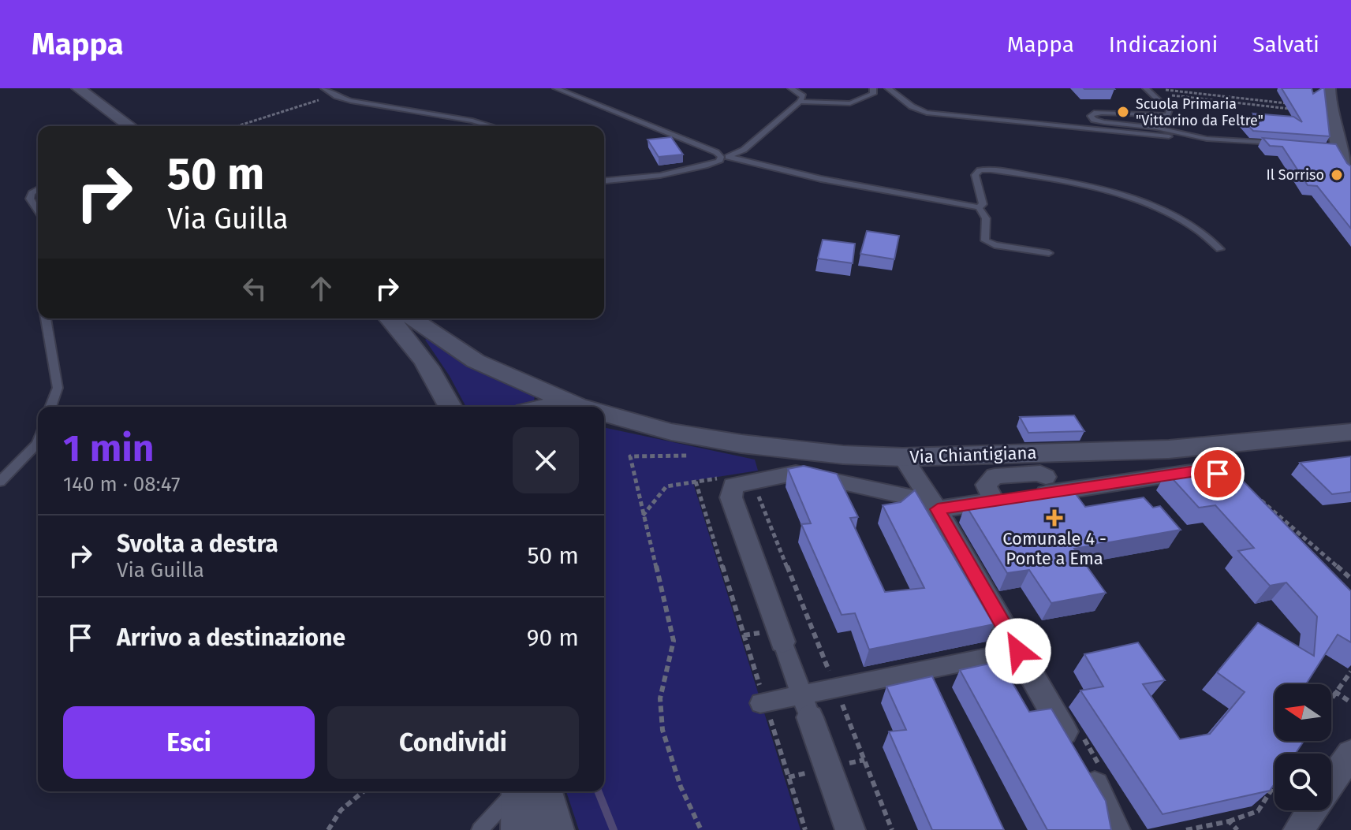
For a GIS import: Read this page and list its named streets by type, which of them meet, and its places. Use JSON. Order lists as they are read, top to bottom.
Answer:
{
  "streets": {
    "street": ["Via Chiantigiana"]
  },
  "places": {
    "other": ["Scuola Primaria \"Vittorino da Feltre\"", "Il Sorriso"],
    "health": ["Comunale 4 - Ponte a Ema"]
  },
  "north": "left",
  "page": {
    "header": "Mappa",
    "nav": ["Mappa", "Indicazioni", "Salvati"],
    "turn": ["50 m", "Via Guilla"],
    "heading": ["1 min", "140 m · 08:47"],
    "list": [
      {
        "name": "Svolta a destra",
        "note": "Via Guilla",
        "value": "50 m"
      },
      {
        "name": "Arrivo a destinazione",
        "value": "90 m"
      }
    ],
    "buttons": ["Esci", "Condividi"]
  }
}
